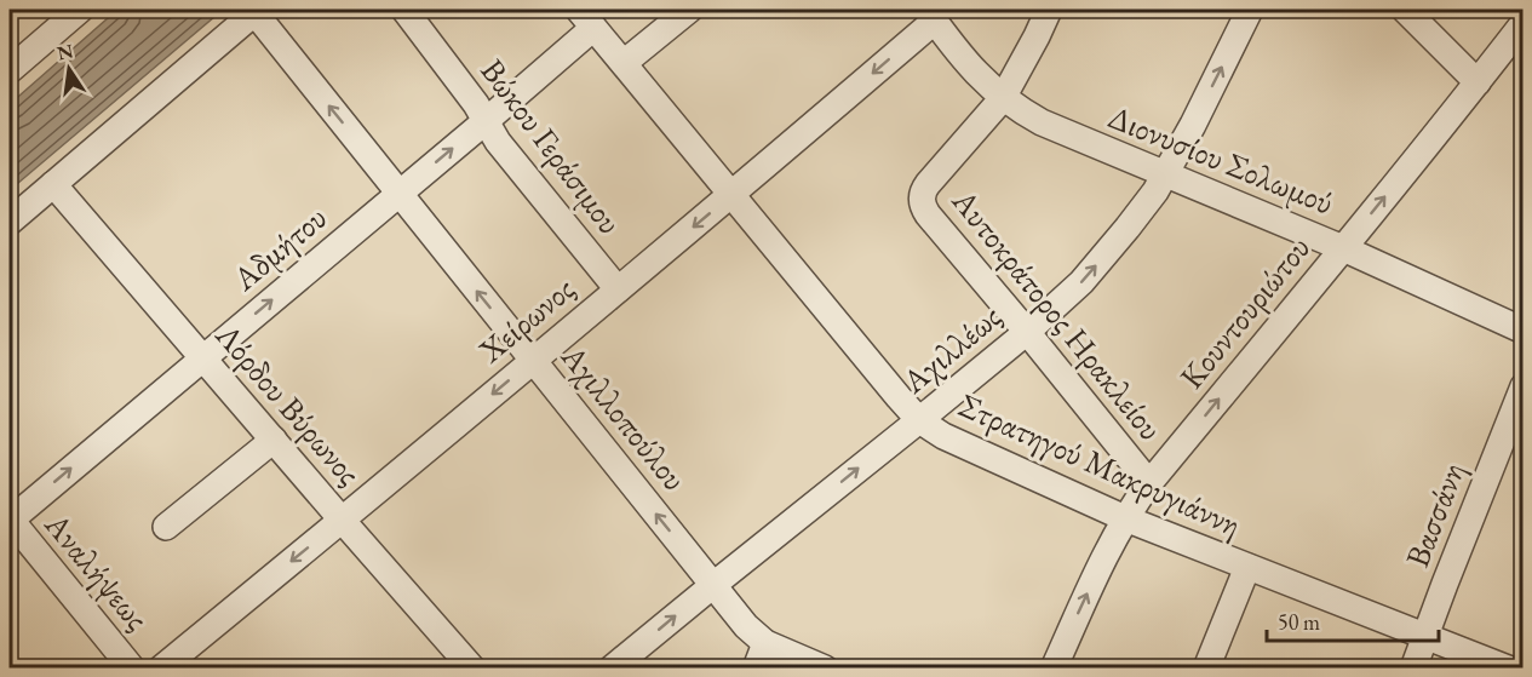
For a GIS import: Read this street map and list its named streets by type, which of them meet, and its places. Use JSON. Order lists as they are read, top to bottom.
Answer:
{
  "streets": {
    "street": [
      "Βώκου Γεράσιμου",
      "Διονυσίου Σολωμού",
      "Αδμήτου",
      "Κουντουριώτου",
      "Αυτοκράτορος Ηρακλείου",
      "Χείρωνος",
      "Αχιλλέως",
      "Λόρδου Βύρωνος",
      "Αχιλλοπούλου",
      "Στρατηγού Μακρυγιάννη",
      "Βασσάνη",
      "Αναλήψεως"
    ]
  },
  "crossings": [
    ["Βώκου Γεράσιμου", "Αδμήτου"],
    ["Βώκου Γεράσιμου", "Χείρωνος"],
    ["Διονυσίου Σολωμού", "Κουντουριώτου"],
    ["Διονυσίου Σολωμού", "Αυτοκράτορος Ηρακλείου"],
    ["Διονυσίου Σολωμού", "Χείρωνος"],
    ["Διονυσίου Σολωμού", "Αχιλλέως"],
    ["Αδμήτου", "Λόρδου Βύρωνος"],
    ["Αδμήτου", "Αχιλλοπούλου"],
    ["Αδμήτου", "Στρατηγού Μακρυγιάννη"],
    ["Αδμήτου", "Αναλήψεως"],
    ["Κουντουριώτου", "Αυτοκράτορος Ηρακλείου"],
    ["Κουντουριώτου", "Στρατηγού Μακρυγιάννη"],
    ["Αυτοκράτορος Ηρακλείου", "Αχιλλέως"],
    ["Χείρωνος", "Λόρδου Βύρωνος"],
    ["Χείρωνος", "Αχιλλοπούλου"],
    ["Χείρωνος", "Στρατηγού Μακρυγιάννη"],
    ["Αχιλλέως", "Αχιλλοπούλου"],
    ["Αχιλλέως", "Στρατηγού Μακρυγιάννη"],
    ["Στρατηγού Μακρυγιάννη", "Βασσάνη"]
  ],
  "one_way": [
    "Κουντουριώτου",
    "Χείρωνος",
    "Αχιλλέως",
    "Αχιλλοπούλου"
  ],
  "scale_bar": "50 m",
  "north": "top"
}
